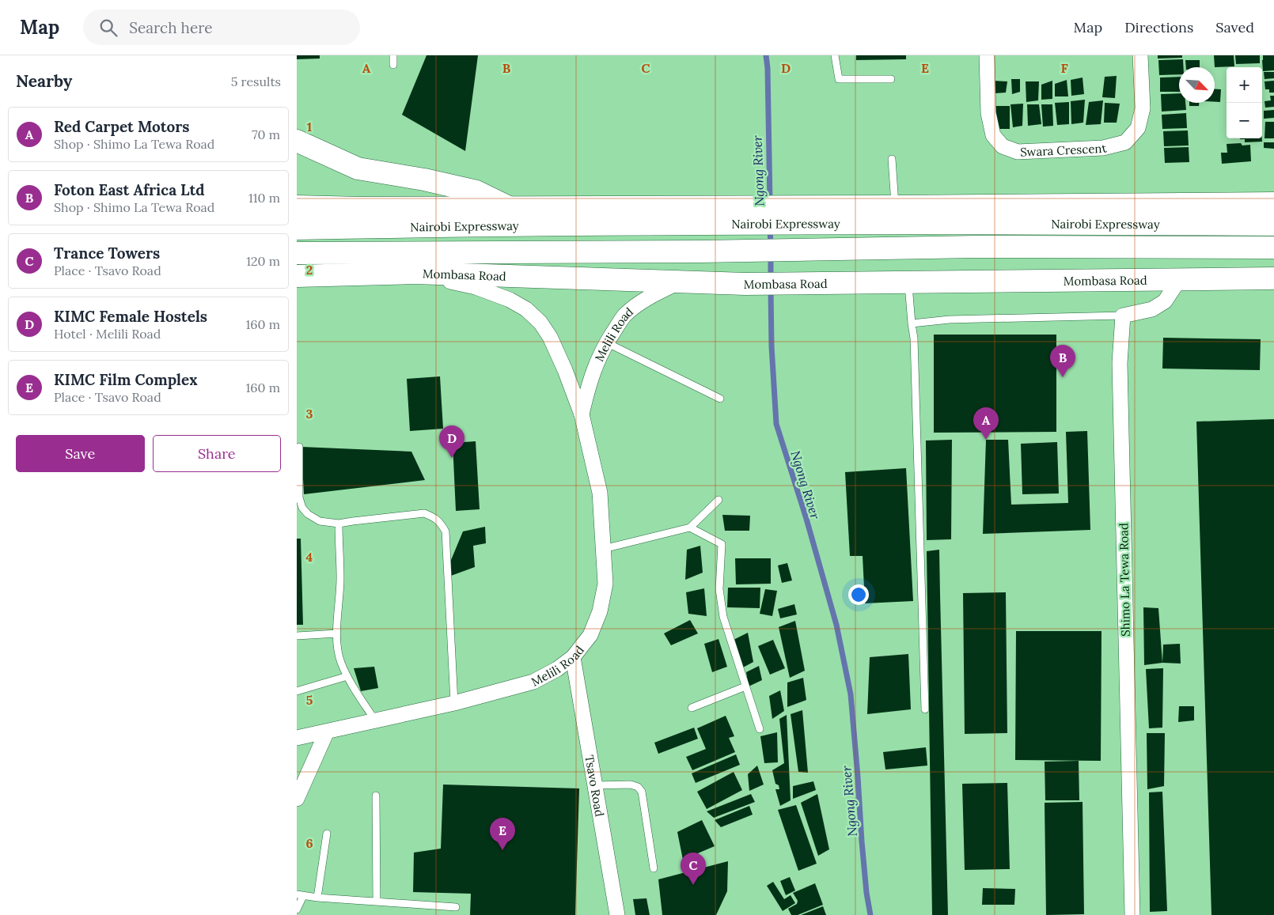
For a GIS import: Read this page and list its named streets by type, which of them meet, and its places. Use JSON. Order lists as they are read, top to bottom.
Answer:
{
  "streets": {
    "highway": ["Nairobi Expressway", "Mombasa Road"],
    "street": [
      "Swara Crescent",
      "Melili Road",
      "Shimo La Tewa Road",
      "Tsavo Road"
    ]
  },
  "crossings": [
    ["Mombasa Road", "Melili Road"],
    ["Melili Road", "Tsavo Road"]
  ],
  "water": ["Ngong River"],
  "north": "bottom right",
  "page": {
    "header": "Map",
    "search": "Search here",
    "nav": ["Map", "Directions", "Saved"],
    "heading": ["Nearby", "5 results"],
    "map_buttons": ["+", "−"],
    "list": [
      {
        "mark": "A",
        "name": "Red Carpet Motors",
        "note": "Shop · Shimo La Tewa Road",
        "value": "70 m"
      },
      {
        "mark": "B",
        "name": "Foton East Africa Ltd",
        "note": "Shop · Shimo La Tewa Road",
        "value": "110 m"
      },
      {
        "mark": "C",
        "name": "Trance Towers",
        "note": "Place · Tsavo Road",
        "value": "120 m"
      },
      {
        "mark": "D",
        "name": "KIMC Female Hostels",
        "note": "Hotel · Melili Road",
        "value": "160 m"
      },
      {
        "mark": "E",
        "name": "KIMC Film Complex",
        "note": "Place · Tsavo Road",
        "value": "160 m"
      }
    ],
    "pins": [
      "B",
      "A",
      "D",
      "E",
      "C"
    ],
    "buttons": ["Save", "Share"]
  },
  "grid": {
    "columns": [
      "A",
      "B",
      "C",
      "D",
      "E",
      "F"
    ],
    "rows": [
      "1",
      "2",
      "3",
      "4",
      "5",
      "6"
    ]
  }
}
